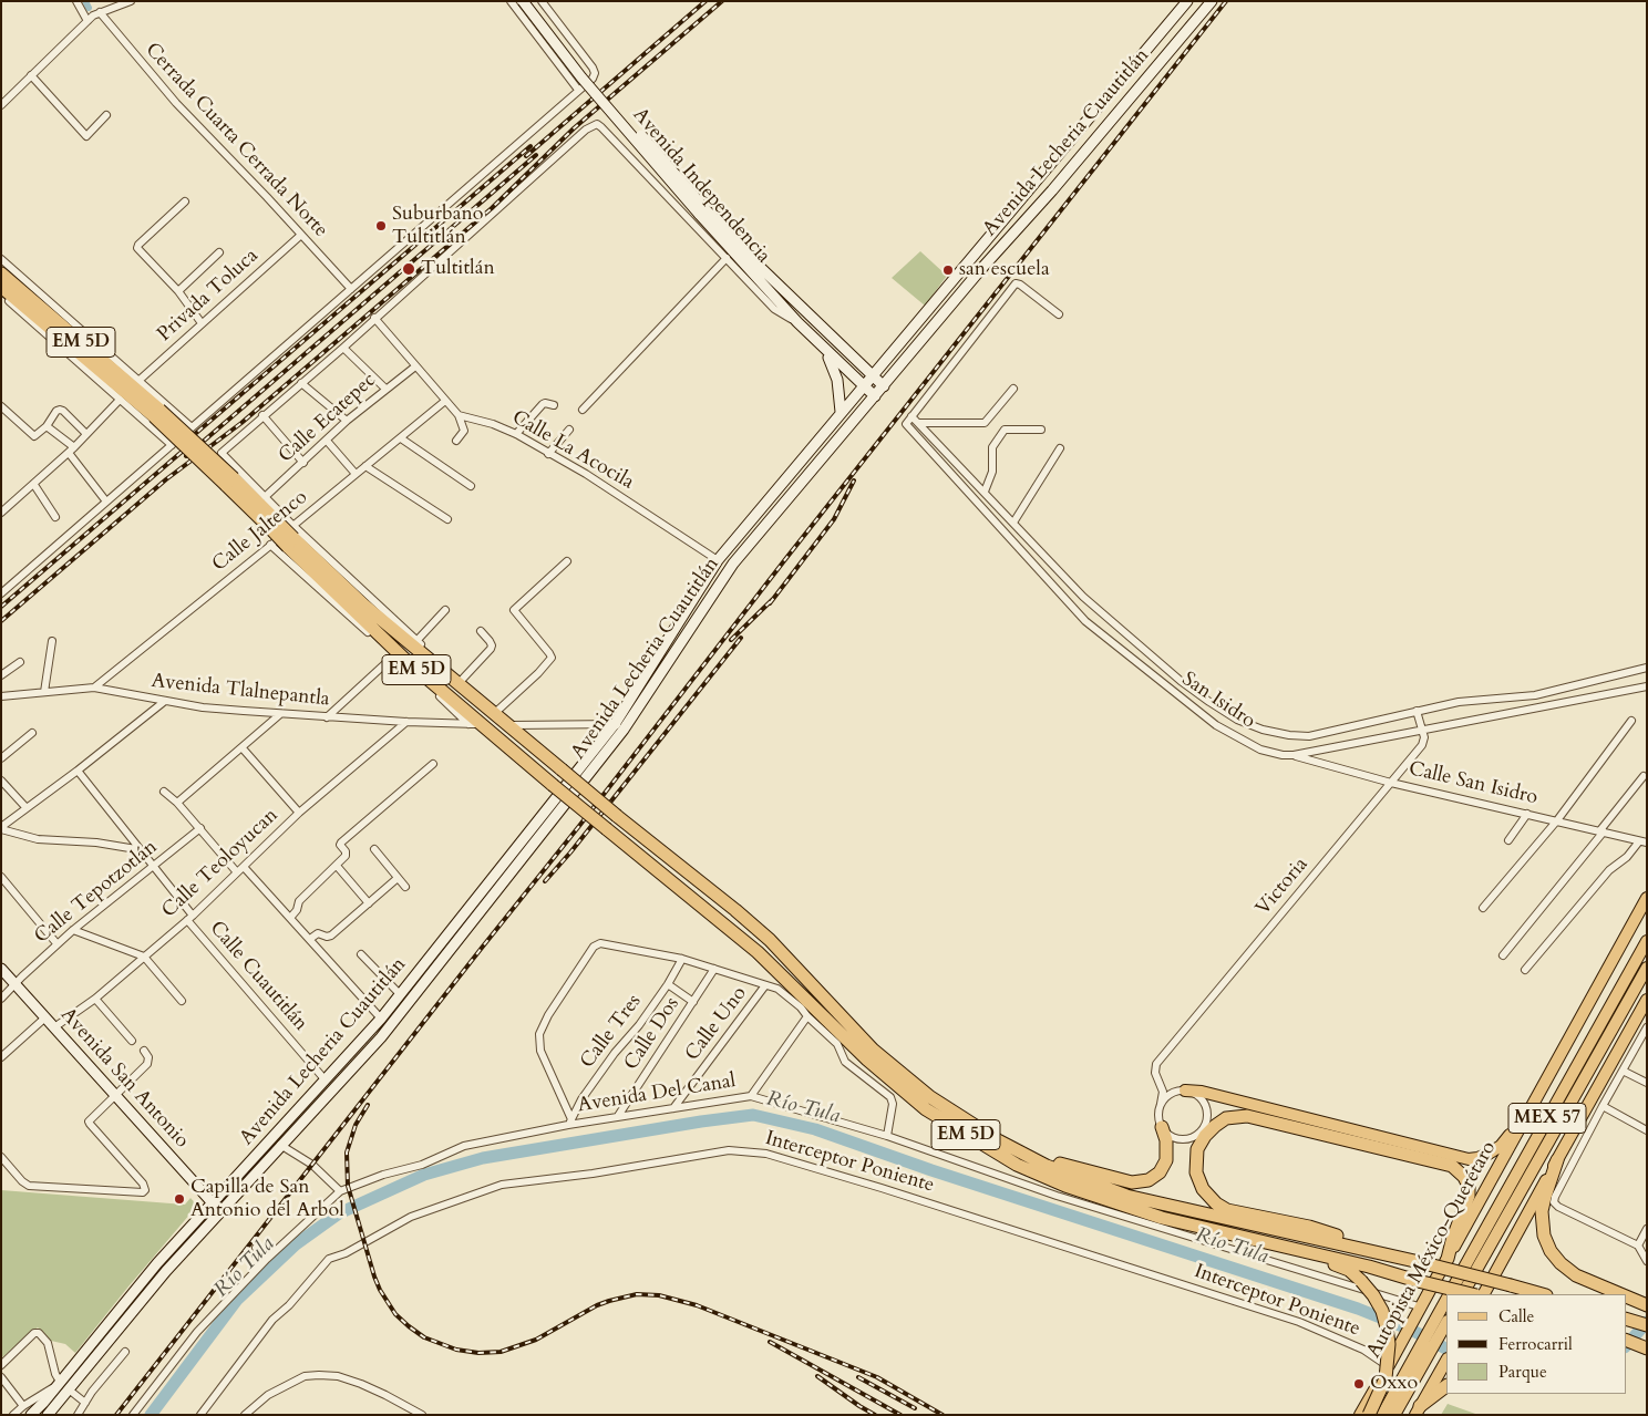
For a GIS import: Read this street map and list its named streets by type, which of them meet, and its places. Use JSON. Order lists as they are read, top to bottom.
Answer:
{
  "streets": {
    "highway": ["EM 5D"],
    "main road": [
      "Avenida Lecheria Cuautitlán",
      "Avenida Independencia",
      "Avenida San Antonio",
      "MEX 57",
      "Autopista México-Querétaro"
    ],
    "street": [
      "Cerrada Cuarta Cerrada Norte",
      "Privada Toluca",
      "Calle Ecatepec",
      "Calle La Acocila",
      "Calle Jaltenco",
      "Avenida Tlalnepantla",
      "San Isidro",
      "Calle San Isidro",
      "Calle Teoloyucan",
      "Victoria",
      "Calle Tepotzotlán",
      "Calle Cuautitlán",
      "Calle Uno",
      "Calle Tres",
      "Calle Dos",
      "Avenida Del Canal",
      "Interceptor Poniente"
    ]
  },
  "crossings": [
    ["Cerrada Cuarta Cerrada Norte", "Privada Toluca"],
    ["Avenida Lecheria Cuautitlán", "Avenida Independencia"],
    ["Avenida Lecheria Cuautitlán", "Calle La Acocila"],
    ["Avenida Lecheria Cuautitlán", "Calle Cuautitlán"],
    ["Avenida Lecheria Cuautitlán", "Avenida San Antonio"],
    ["EM 5D", "Calle Jaltenco"],
    ["Calle Jaltenco", "Avenida Tlalnepantla"],
    ["Avenida Tlalnepantla", "Calle Teoloyucan"],
    ["San Isidro", "Calle San Isidro"],
    ["San Isidro", "Victoria"],
    ["Calle San Isidro", "Victoria"],
    ["Calle Teoloyucan", "Calle Cuautitlán"],
    ["Calle Teoloyucan", "Avenida San Antonio"],
    ["Calle Tepotzotlán", "Calle Cuautitlán"],
    ["Calle Tepotzotlán", "Avenida San Antonio"],
    ["Calle Uno", "Avenida Del Canal"],
    ["Calle Tres", "Avenida Del Canal"],
    ["Calle Dos", "Avenida Del Canal"],
    ["Avenida Del Canal", "Autopista México-Querétaro"],
    ["Interceptor Poniente", "Autopista México-Querétaro"]
  ],
  "water": ["Río Tula"],
  "places": [
    "Suburbano Tultitlán",
    "Tultitlán",
    "san escuela",
    "Capilla de San Antonio del Arbol",
    "Oxxo"
  ],
  "legend": ["Calle", "Ferrocarril", "Parque"]
}
